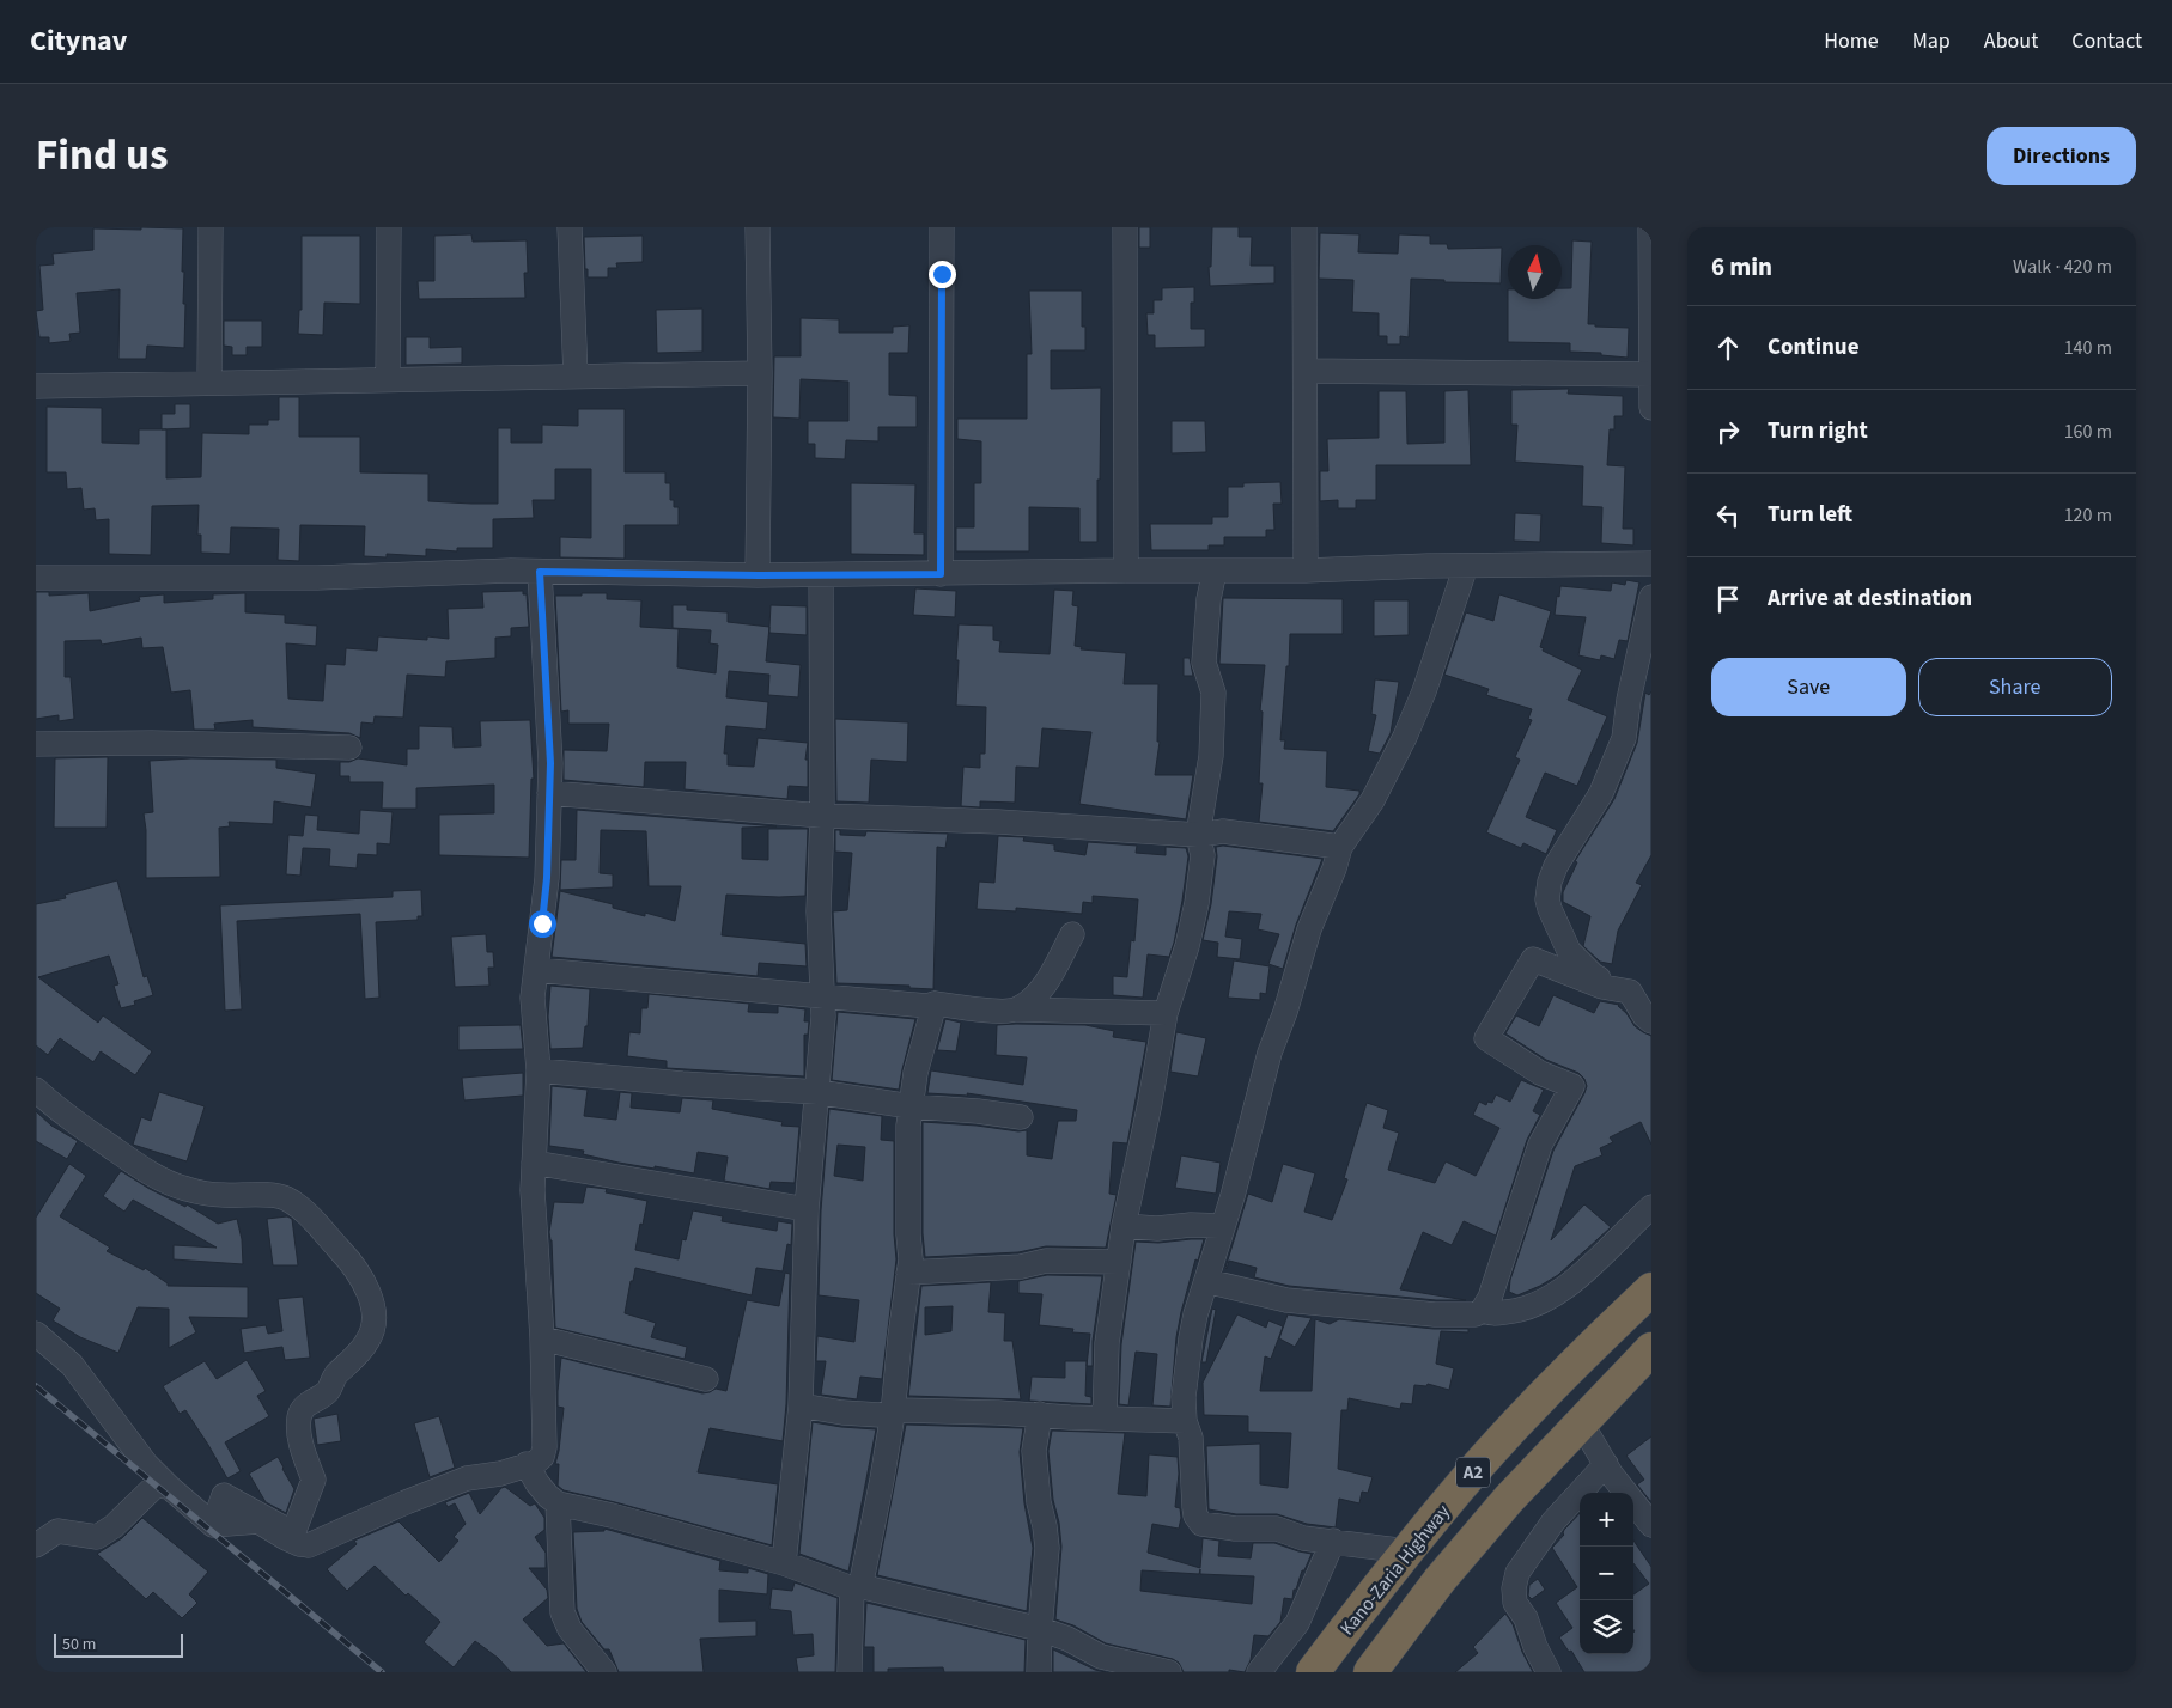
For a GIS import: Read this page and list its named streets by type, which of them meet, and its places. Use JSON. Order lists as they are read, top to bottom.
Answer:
{
  "streets": {
    "highway": ["A2", "Kano-Zaria Highway"]
  },
  "scale_bar": "50 m",
  "north": "top",
  "page": {
    "header": "Citynav",
    "nav": [
      "Home",
      "Map",
      "About",
      "Contact"
    ],
    "title": "Find us",
    "buttons": [
      "Directions",
      ["Save", "Share"]
    ],
    "heading": ["6 min", "Walk · 420 m"],
    "list": [
      ["Continue", "140 m"],
      ["Turn right", "160 m"],
      ["Turn left", "120 m"],
      "Arrive at destination"
    ],
    "map_buttons": ["+", "−"],
    "scale": "50 m"
  }
}
